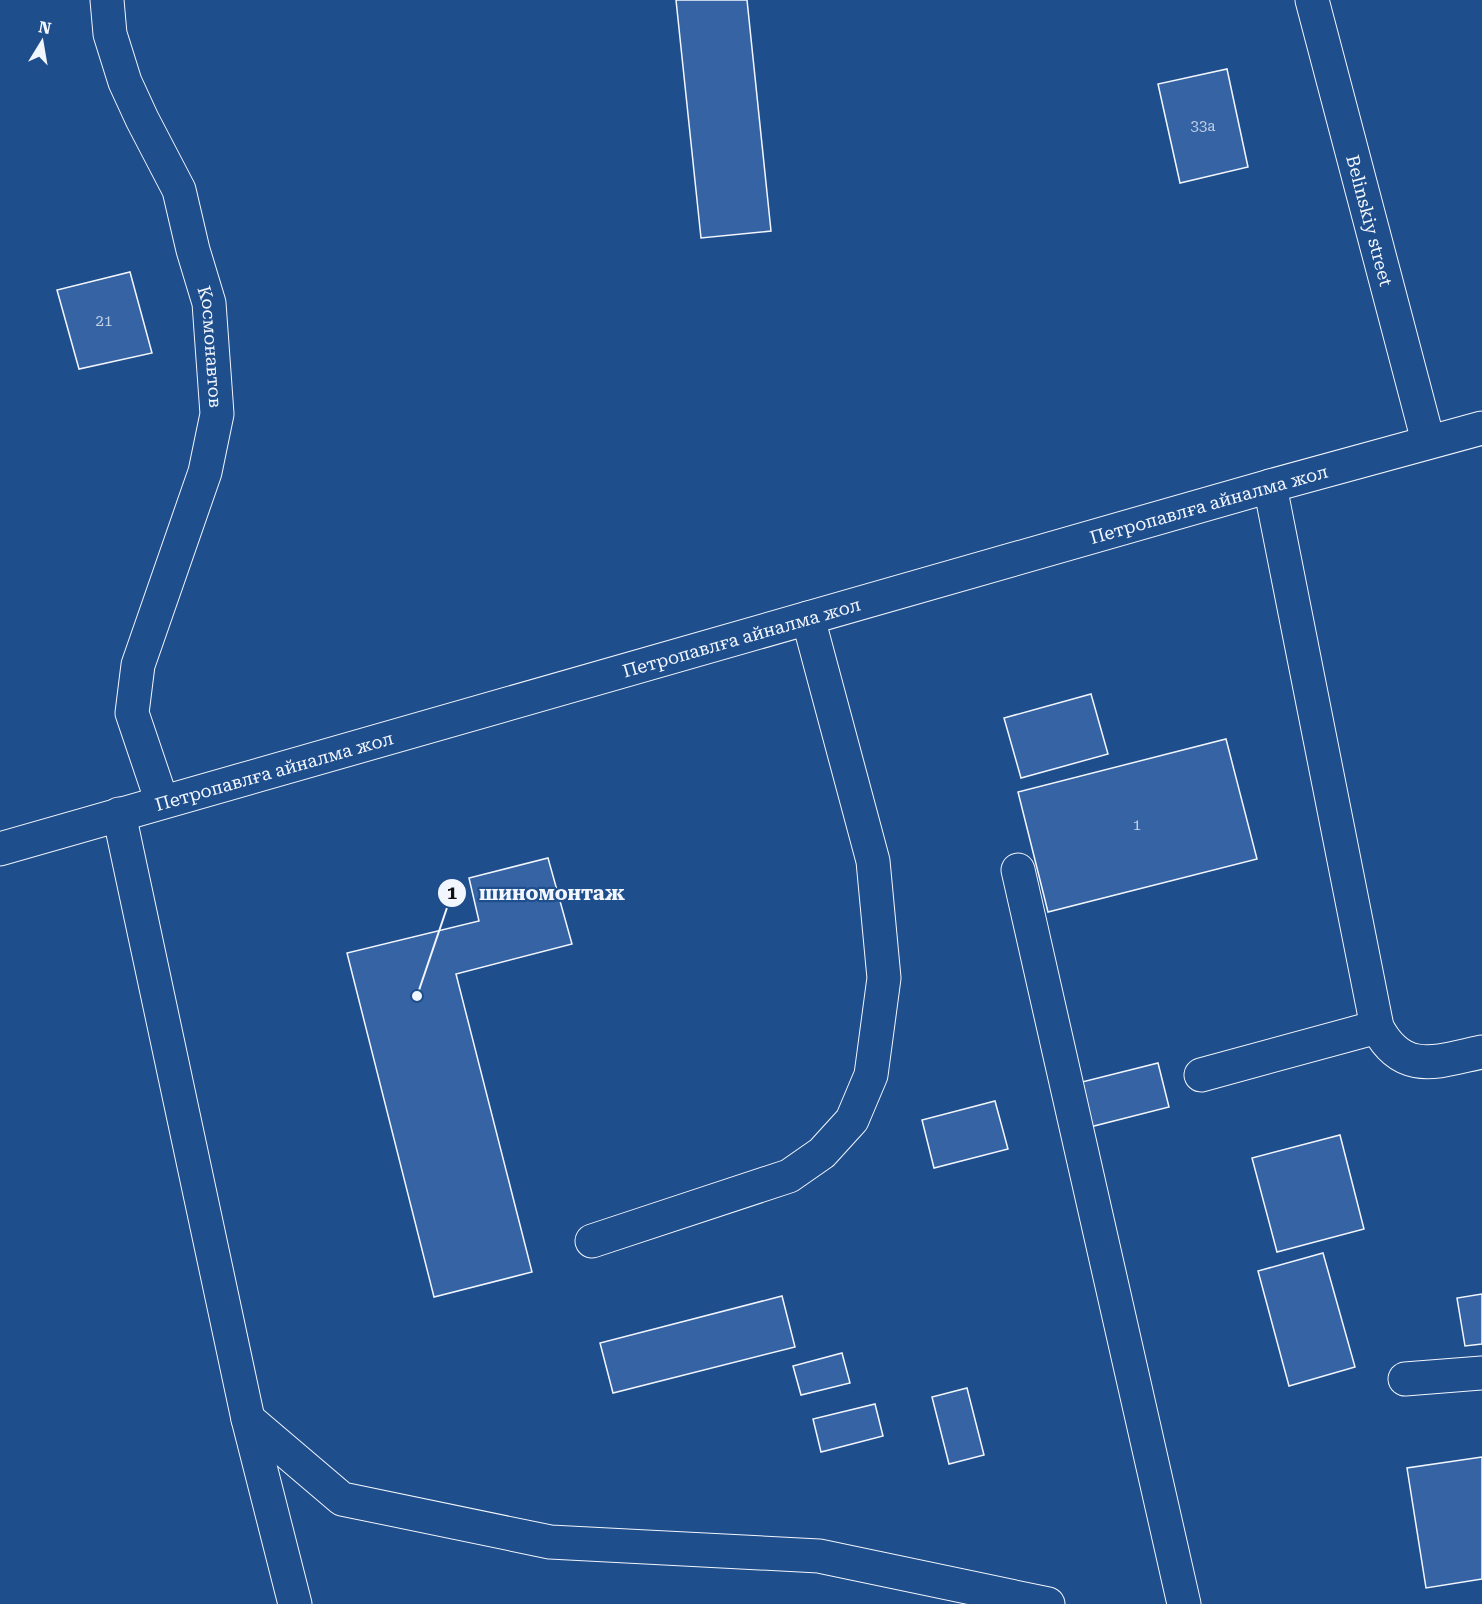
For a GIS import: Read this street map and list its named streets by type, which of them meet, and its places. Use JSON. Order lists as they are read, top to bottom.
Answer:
{
  "streets": {
    "main road": ["Belinskiy street", "Космонавтов", "Петропавлға айналма жол"]
  },
  "crossings": [
    ["Belinskiy street", "Петропавлға айналма жол"],
    ["Космонавтов", "Петропавлға айналма жол"]
  ],
  "places": ["шиномонтаж"],
  "house_numbers": ["33а", "21", "1"],
  "north": "top"
}
